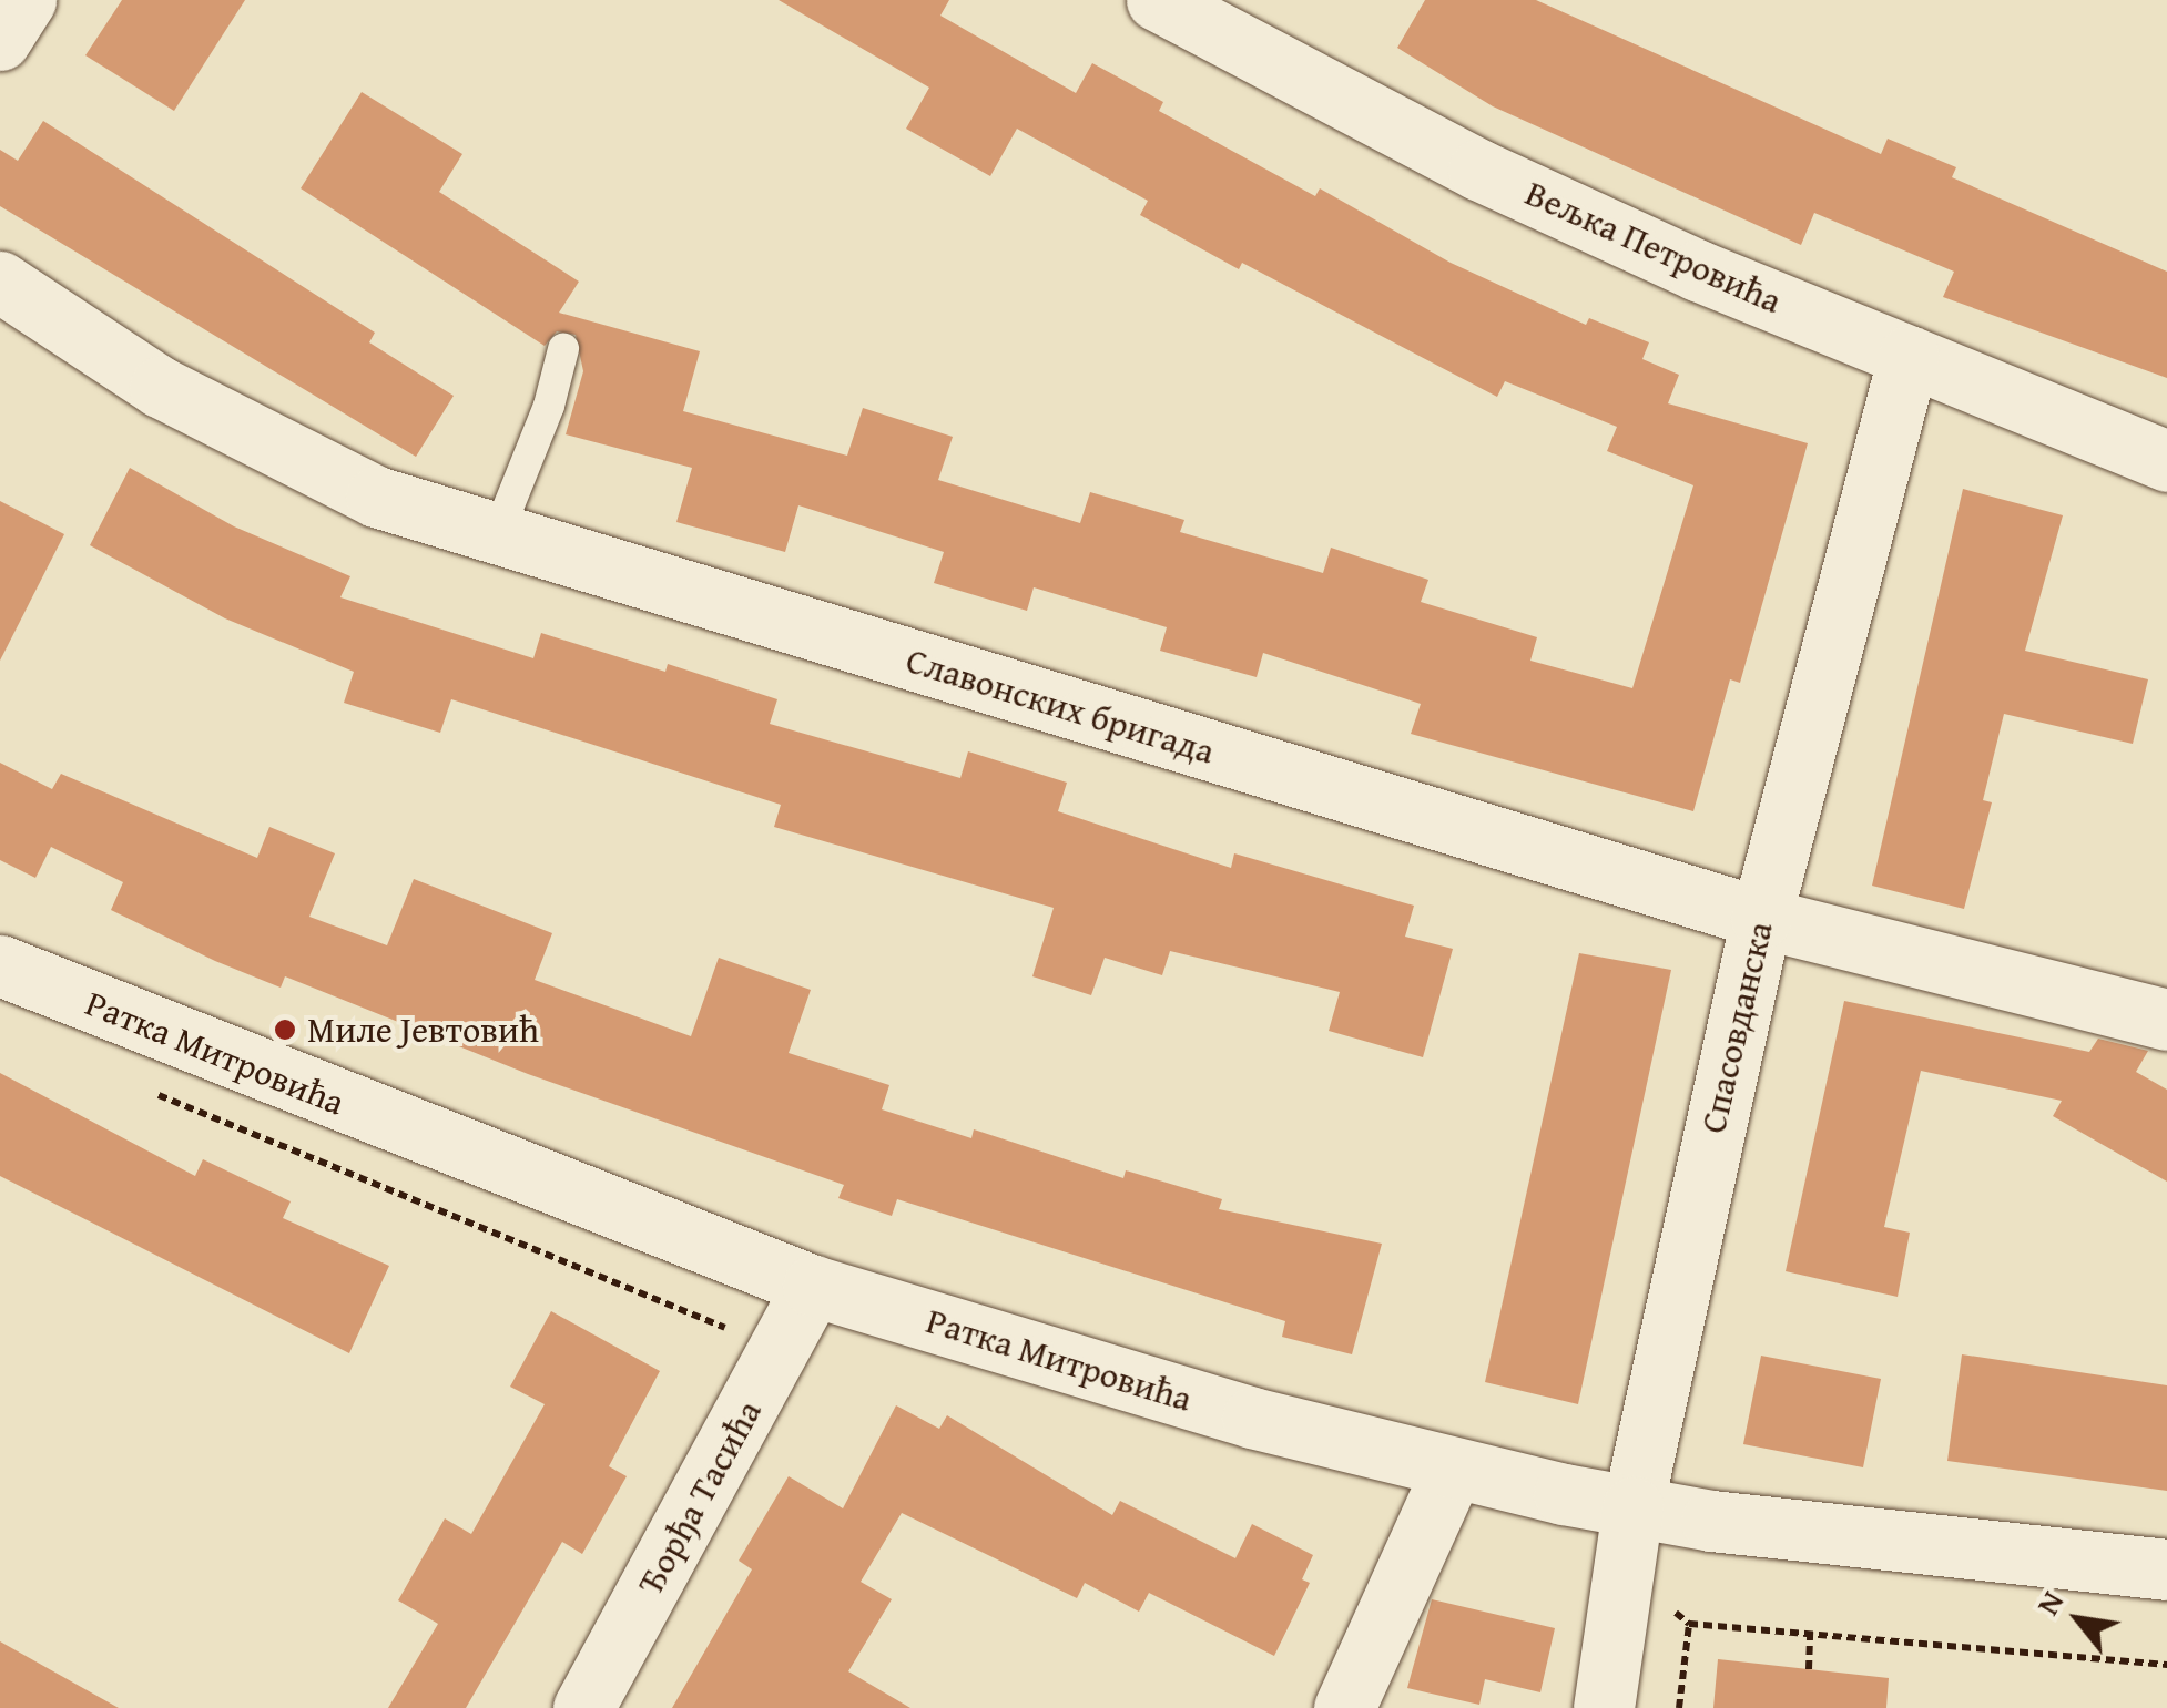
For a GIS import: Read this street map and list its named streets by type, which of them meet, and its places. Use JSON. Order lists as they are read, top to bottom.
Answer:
{
  "streets": {
    "street": [
      "Вељка Петровића",
      "Славонских бригада",
      "Спасовданска",
      "Ратка Митровића",
      "Ђорђа Тасића"
    ]
  },
  "crossings": [
    ["Вељка Петровића", "Спасовданска"],
    ["Славонских бригада", "Спасовданска"],
    ["Спасовданска", "Ратка Митровића"],
    ["Ратка Митровића", "Ђорђа Тасића"]
  ],
  "places": ["Миле Јевтовић"],
  "north": "top left"
}
